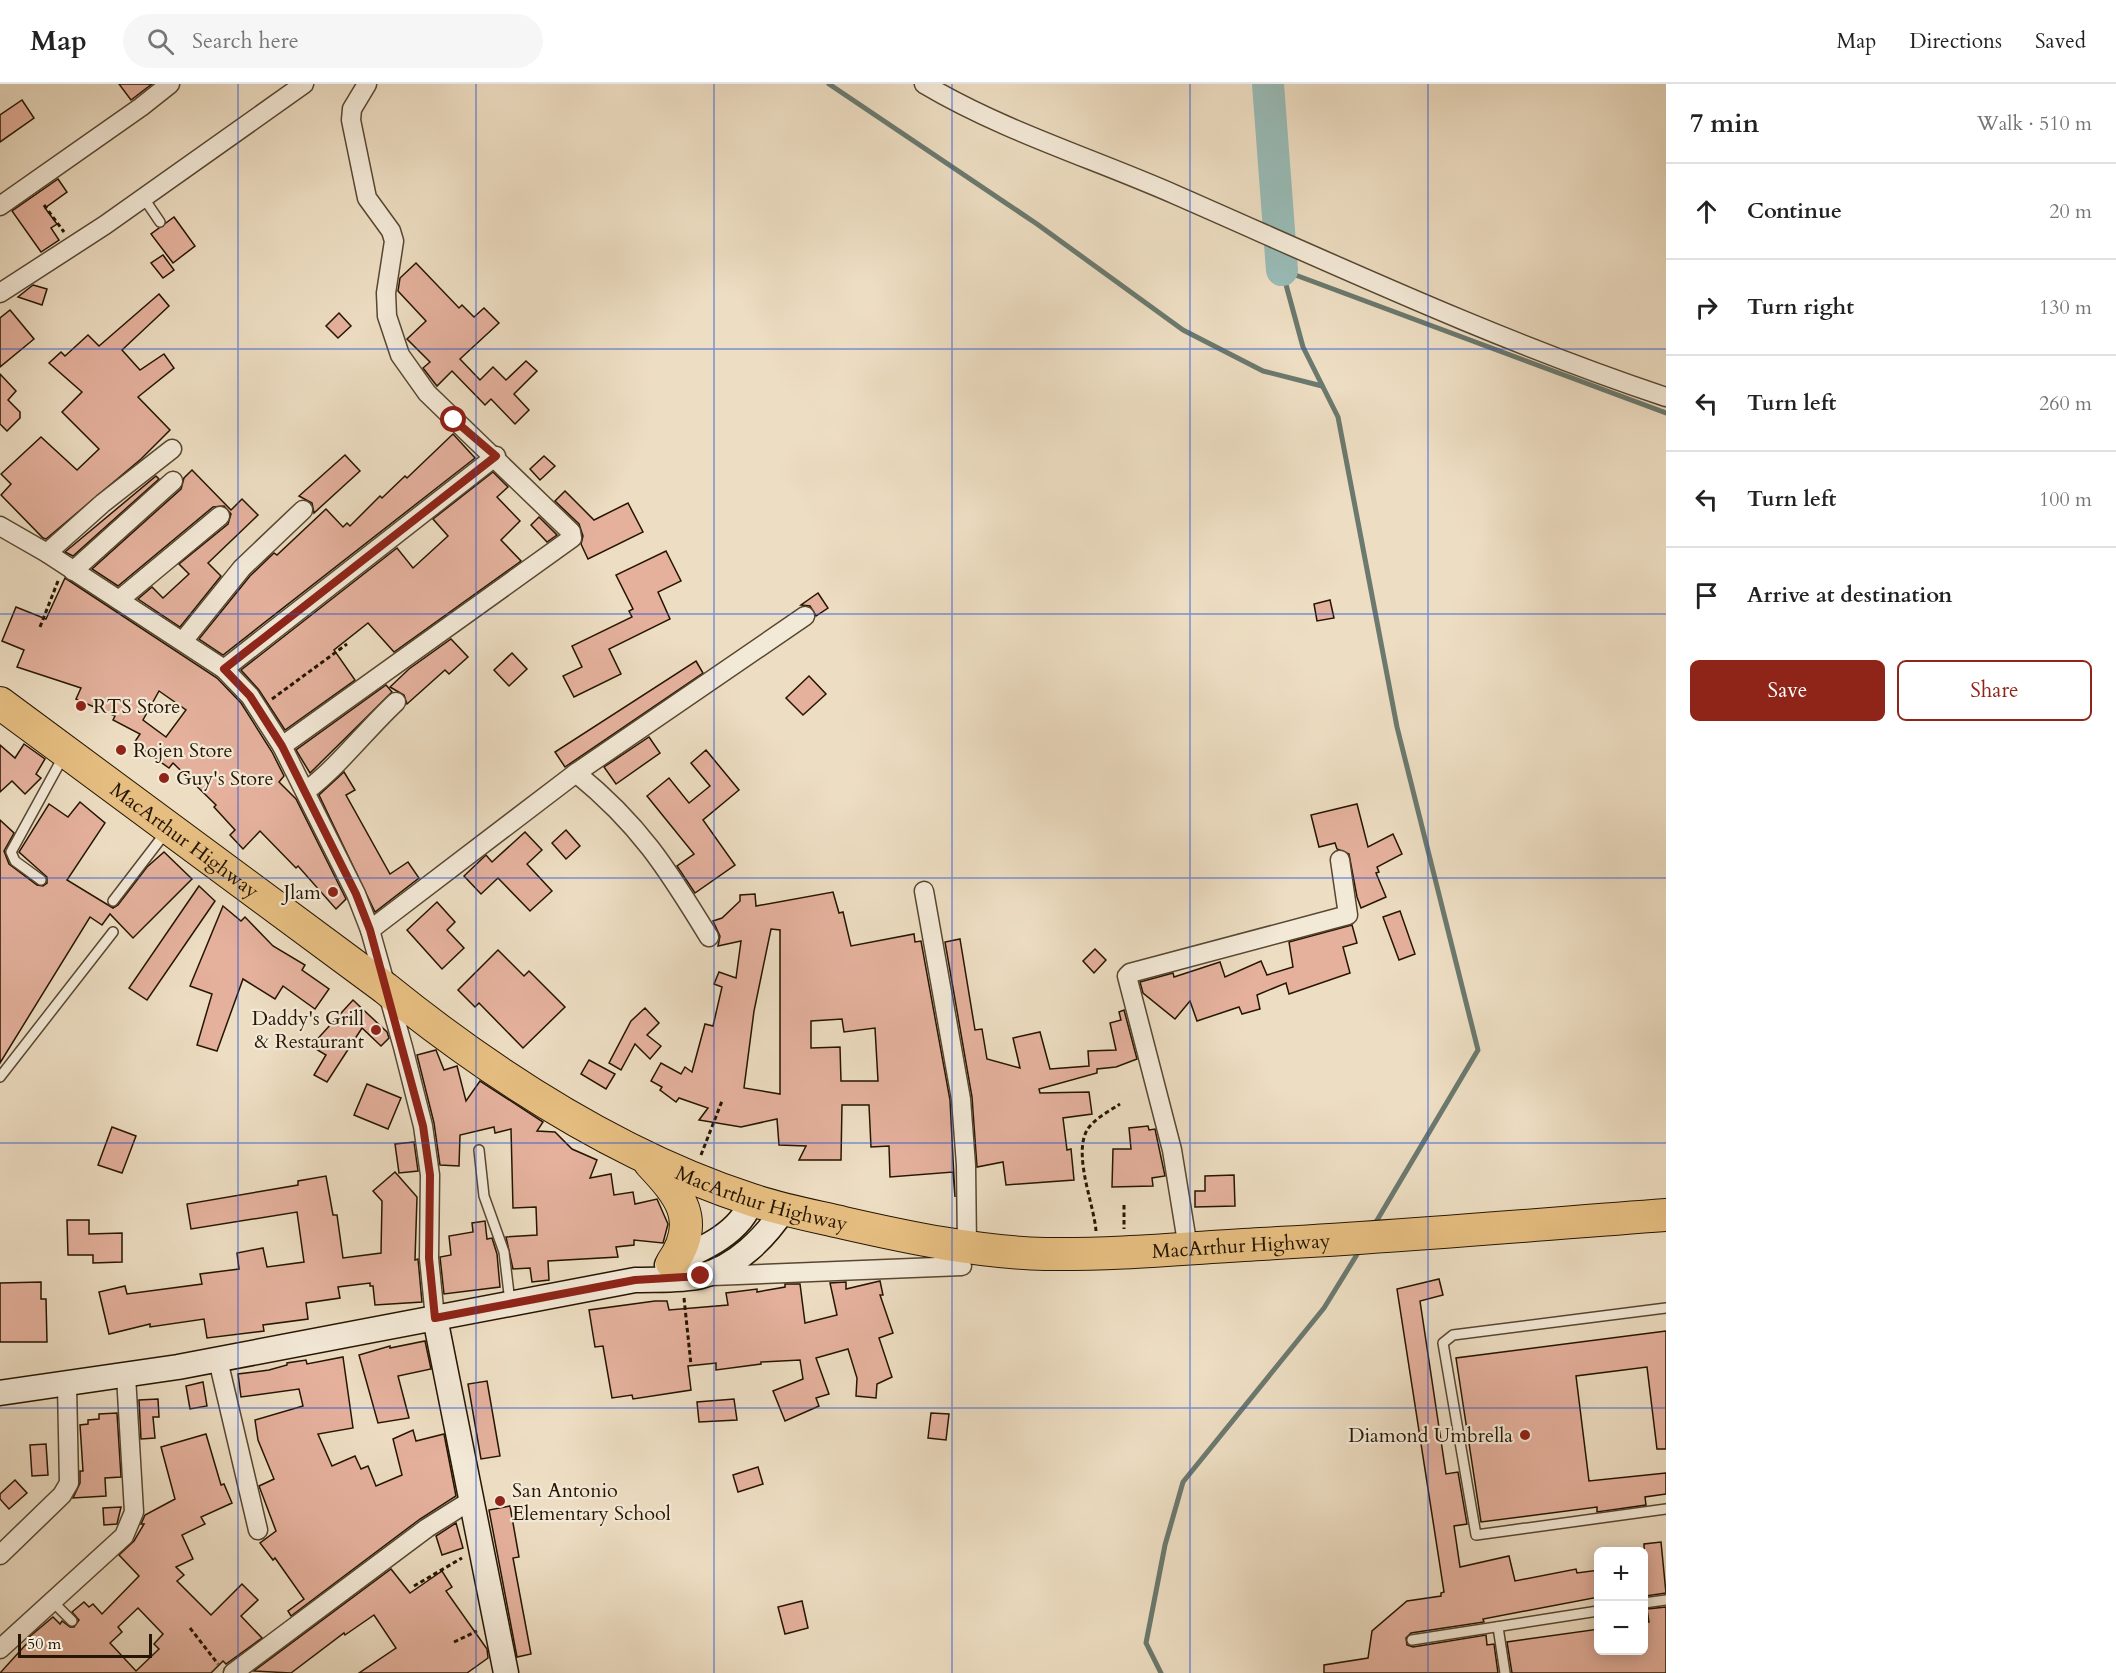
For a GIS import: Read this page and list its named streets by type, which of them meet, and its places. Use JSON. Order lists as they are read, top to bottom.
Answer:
{
  "streets": {
    "highway": ["MacArthur Highway"]
  },
  "places": [
    "RTS Store",
    "Rojen Store",
    "Guy's Store",
    "Jlam",
    "Daddy's Grill & Restaurant",
    "Diamond Umbrella",
    "San Antonio Elementary School"
  ],
  "scale_bar": "50 m",
  "page": {
    "header": "Map",
    "search": "Search here",
    "nav": ["Map", "Directions", "Saved"],
    "heading": ["7 min", "Walk · 510 m"],
    "list": [
      ["Continue", "20 m"],
      ["Turn right", "130 m"],
      ["Turn left", "260 m"],
      ["Turn left", "100 m"],
      "Arrive at destination"
    ],
    "buttons": ["Save", "Share"],
    "map_buttons": ["+", "−"],
    "scale": "50 m"
  }
}
